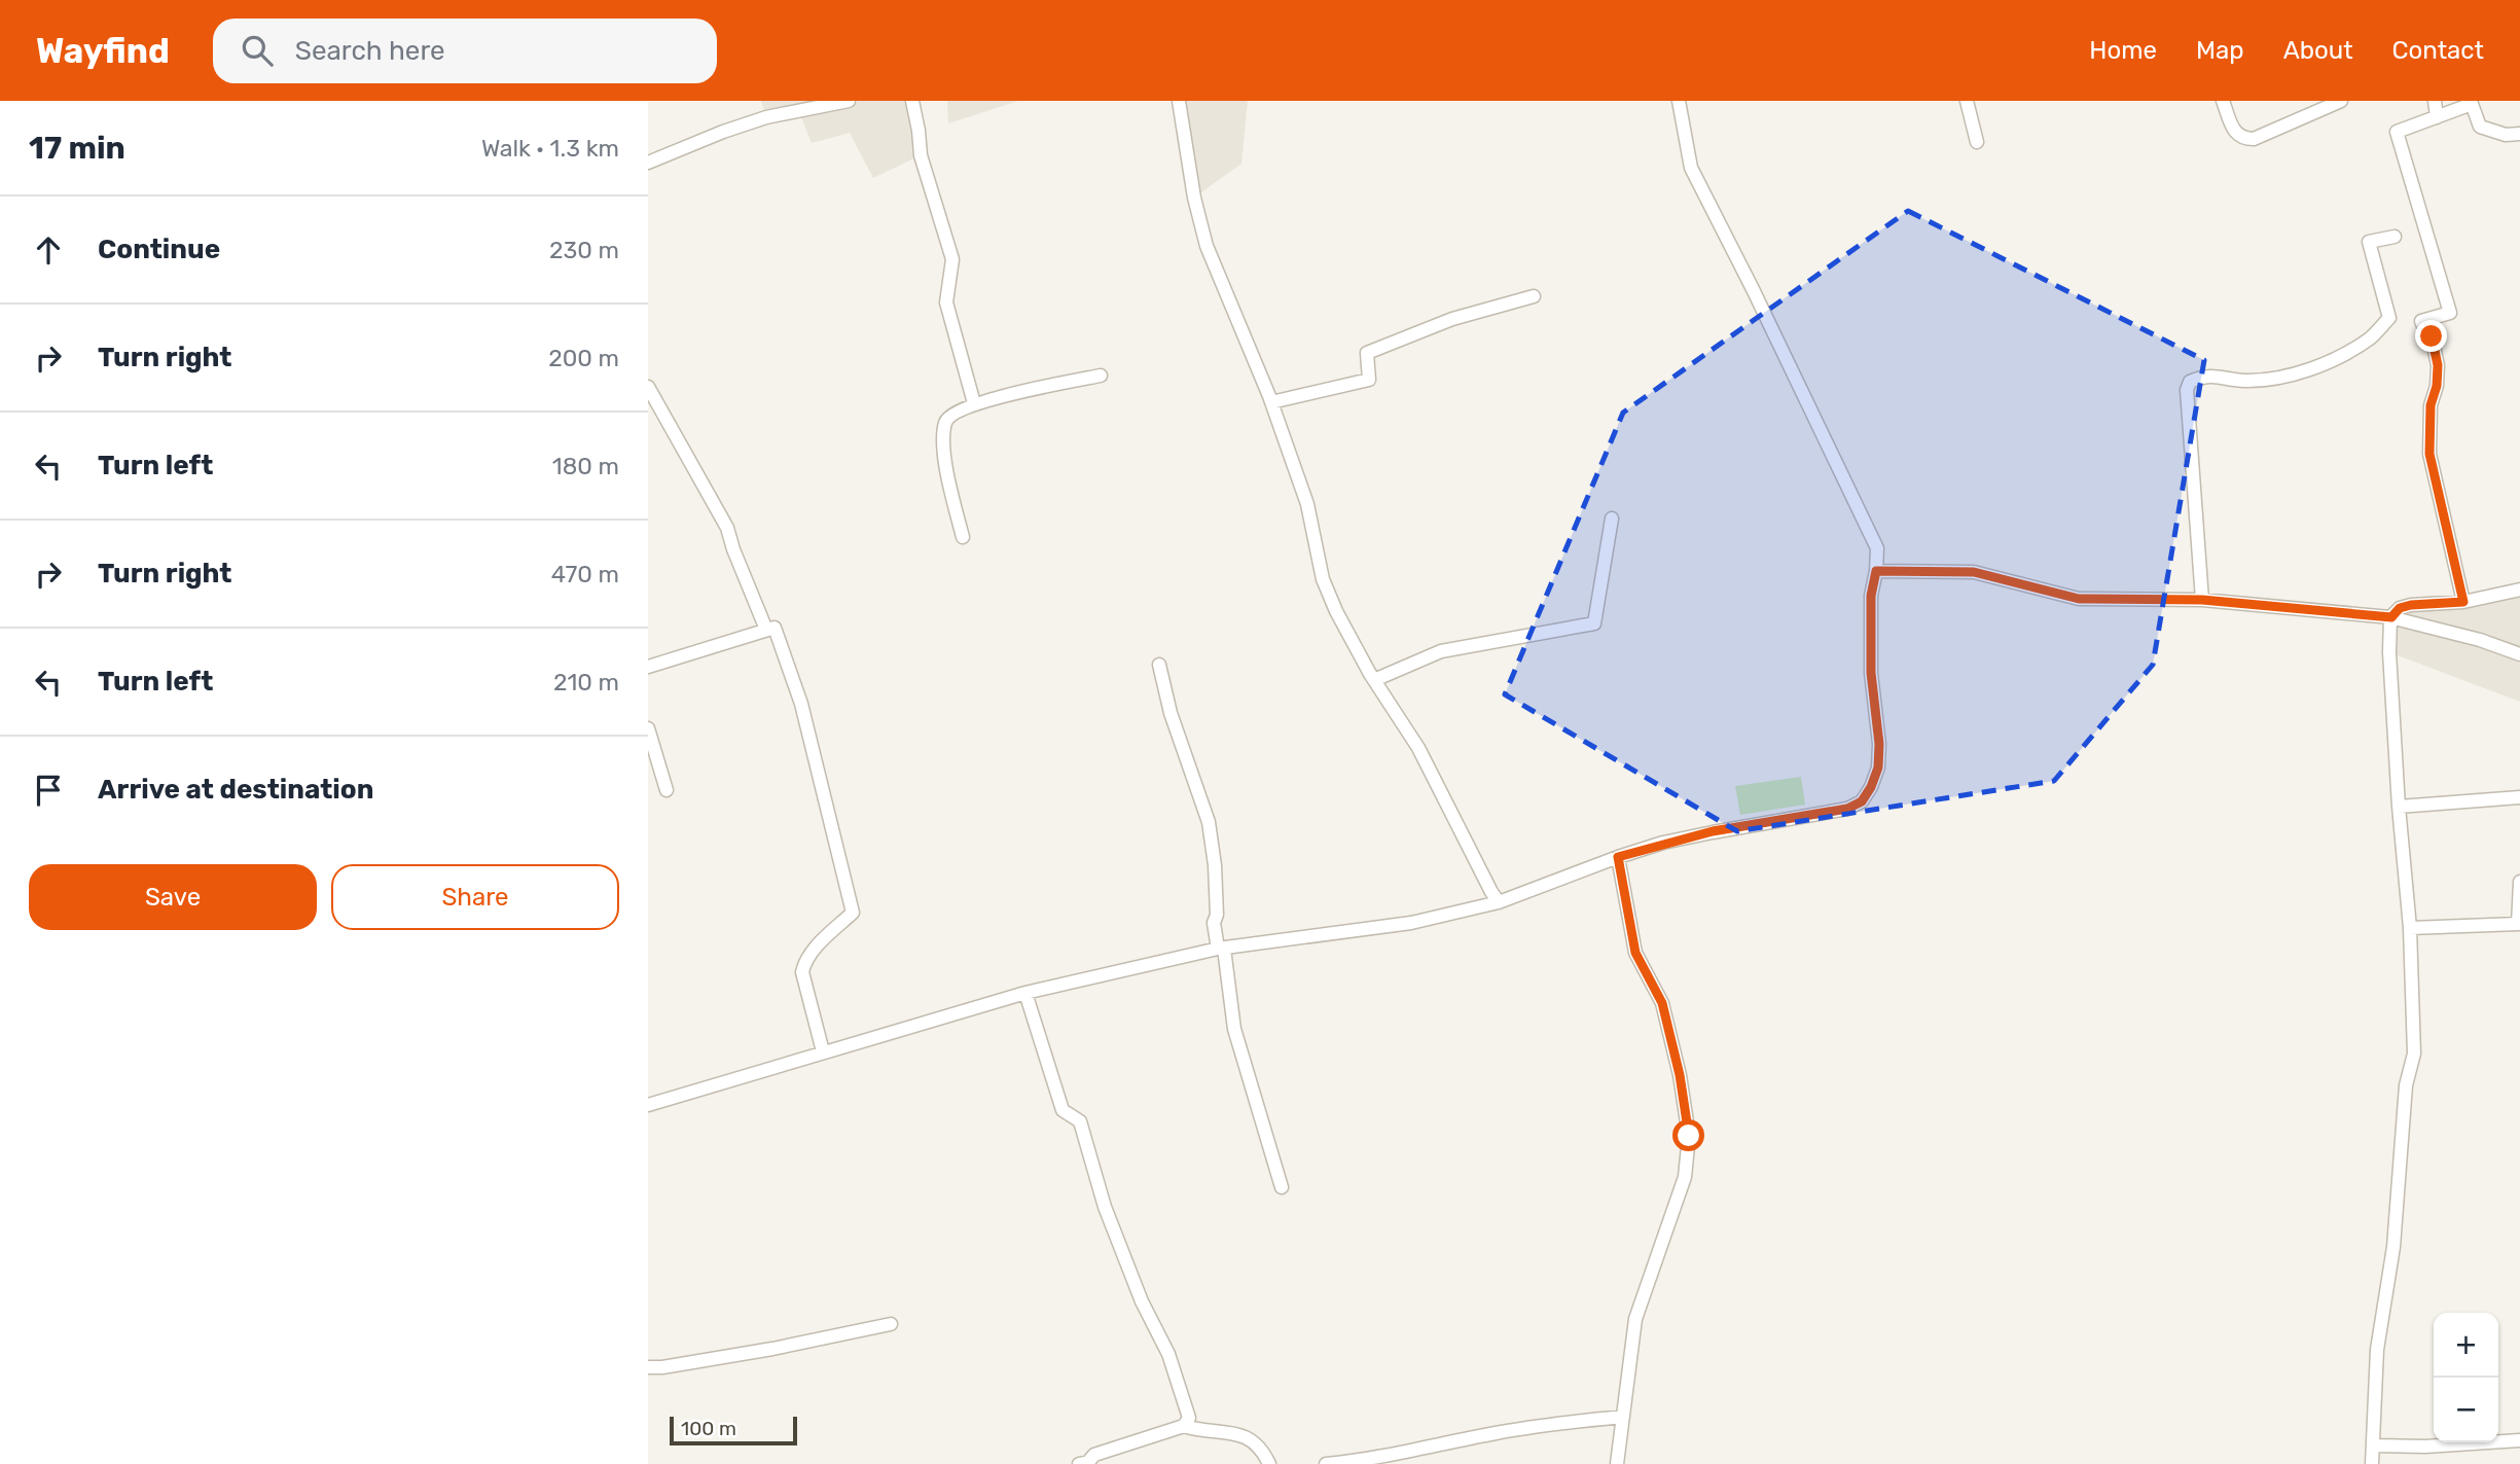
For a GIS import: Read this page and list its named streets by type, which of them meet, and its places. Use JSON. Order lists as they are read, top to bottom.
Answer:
{
  "scale_bar": "100 m",
  "page": {
    "header": "Wayfind",
    "search": "Search here",
    "nav": [
      "Home",
      "Map",
      "About",
      "Contact"
    ],
    "heading": ["17 min", "Walk · 1.3 km"],
    "list": [
      ["Continue", "230 m"],
      ["Turn right", "200 m"],
      ["Turn left", "180 m"],
      ["Turn right", "470 m"],
      ["Turn left", "210 m"],
      "Arrive at destination"
    ],
    "buttons": ["Save", "Share"],
    "map_buttons": ["+", "−"],
    "scale": "100 m"
  }
}
